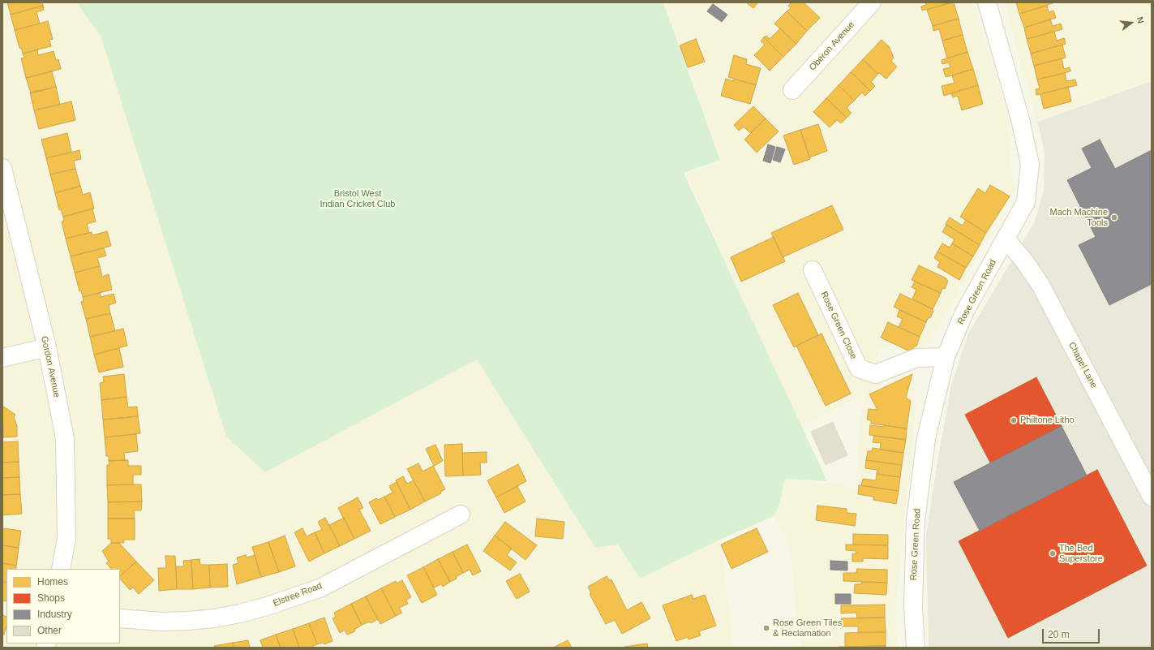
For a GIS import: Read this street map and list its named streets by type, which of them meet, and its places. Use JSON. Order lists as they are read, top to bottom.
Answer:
{
  "streets": {
    "street": [
      "Oberon Avenue",
      "Rose Green Road",
      "Rose Green Close",
      "Chapel Lane",
      "Gordon Avenue",
      "Elstree Road"
    ]
  },
  "crossings": [
    ["Rose Green Road", "Rose Green Close"],
    ["Rose Green Road", "Chapel Lane"]
  ],
  "parks": ["Bristol West Indian Cricket Club"],
  "places": [
    "Mach Machine Tools",
    "Philtone Litho",
    "The Bed Superstore",
    "Rose Green Tiles & Reclamation"
  ],
  "legend": [
    "Homes",
    "Shops",
    "Industry",
    "Other"
  ],
  "scale_bar": "20 m",
  "north": "right"
}
